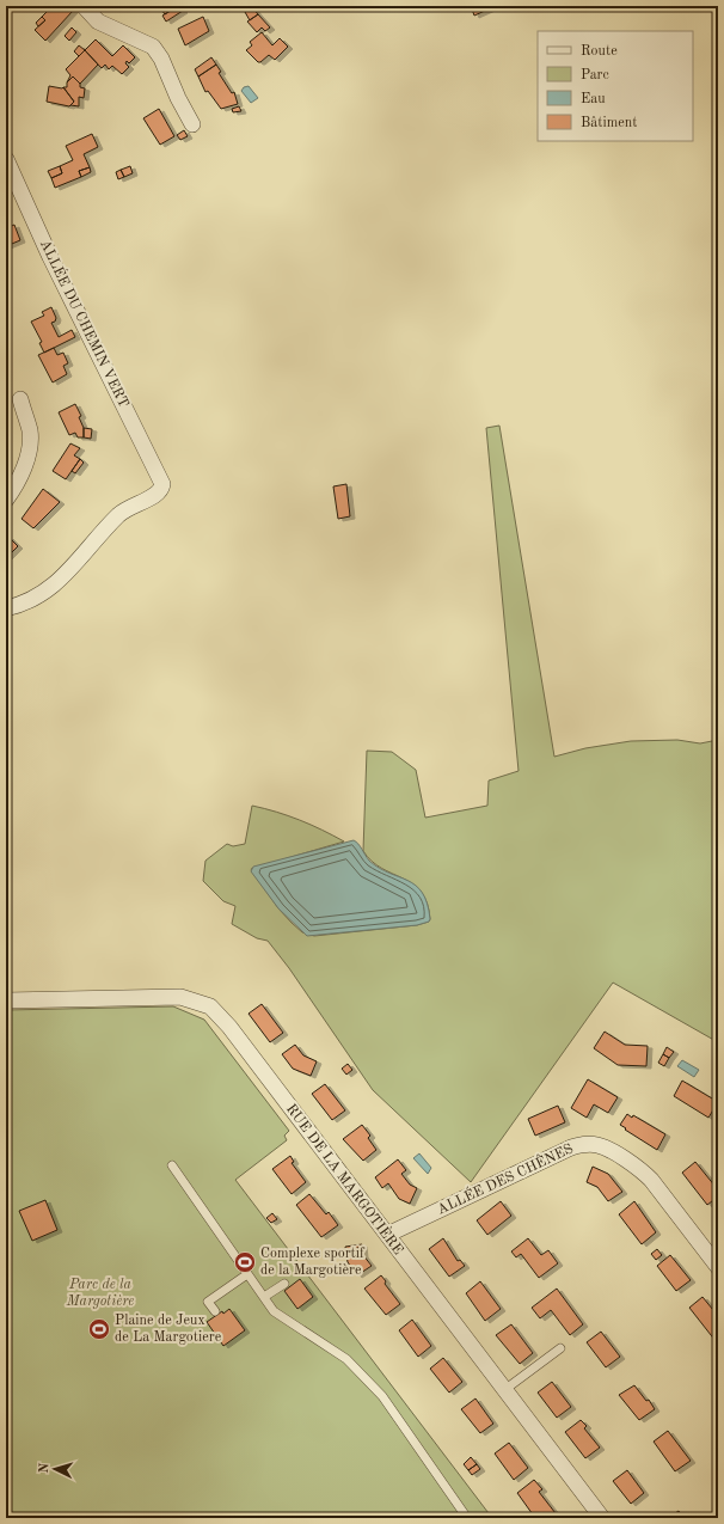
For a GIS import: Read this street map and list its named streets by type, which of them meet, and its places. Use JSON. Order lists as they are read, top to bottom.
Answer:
{
  "streets": {
    "street": ["ALLÉE DU CHEMIN VERT", "RUE DE LA MARGOTIÈRE", "ALLÉE DES CHÊNES"]
  },
  "crossings": [
    ["RUE DE LA MARGOTIÈRE", "ALLÉE DES CHÊNES"]
  ],
  "parks": ["Parc de la Margotière"],
  "places": {
    "sports": ["Complexe sportif de la Margotière", "Plaine de Jeux de La Margotiere"]
  },
  "legend": [
    "Route",
    "Parc",
    "Eau",
    "Bâtiment"
  ],
  "north": "left"
}
